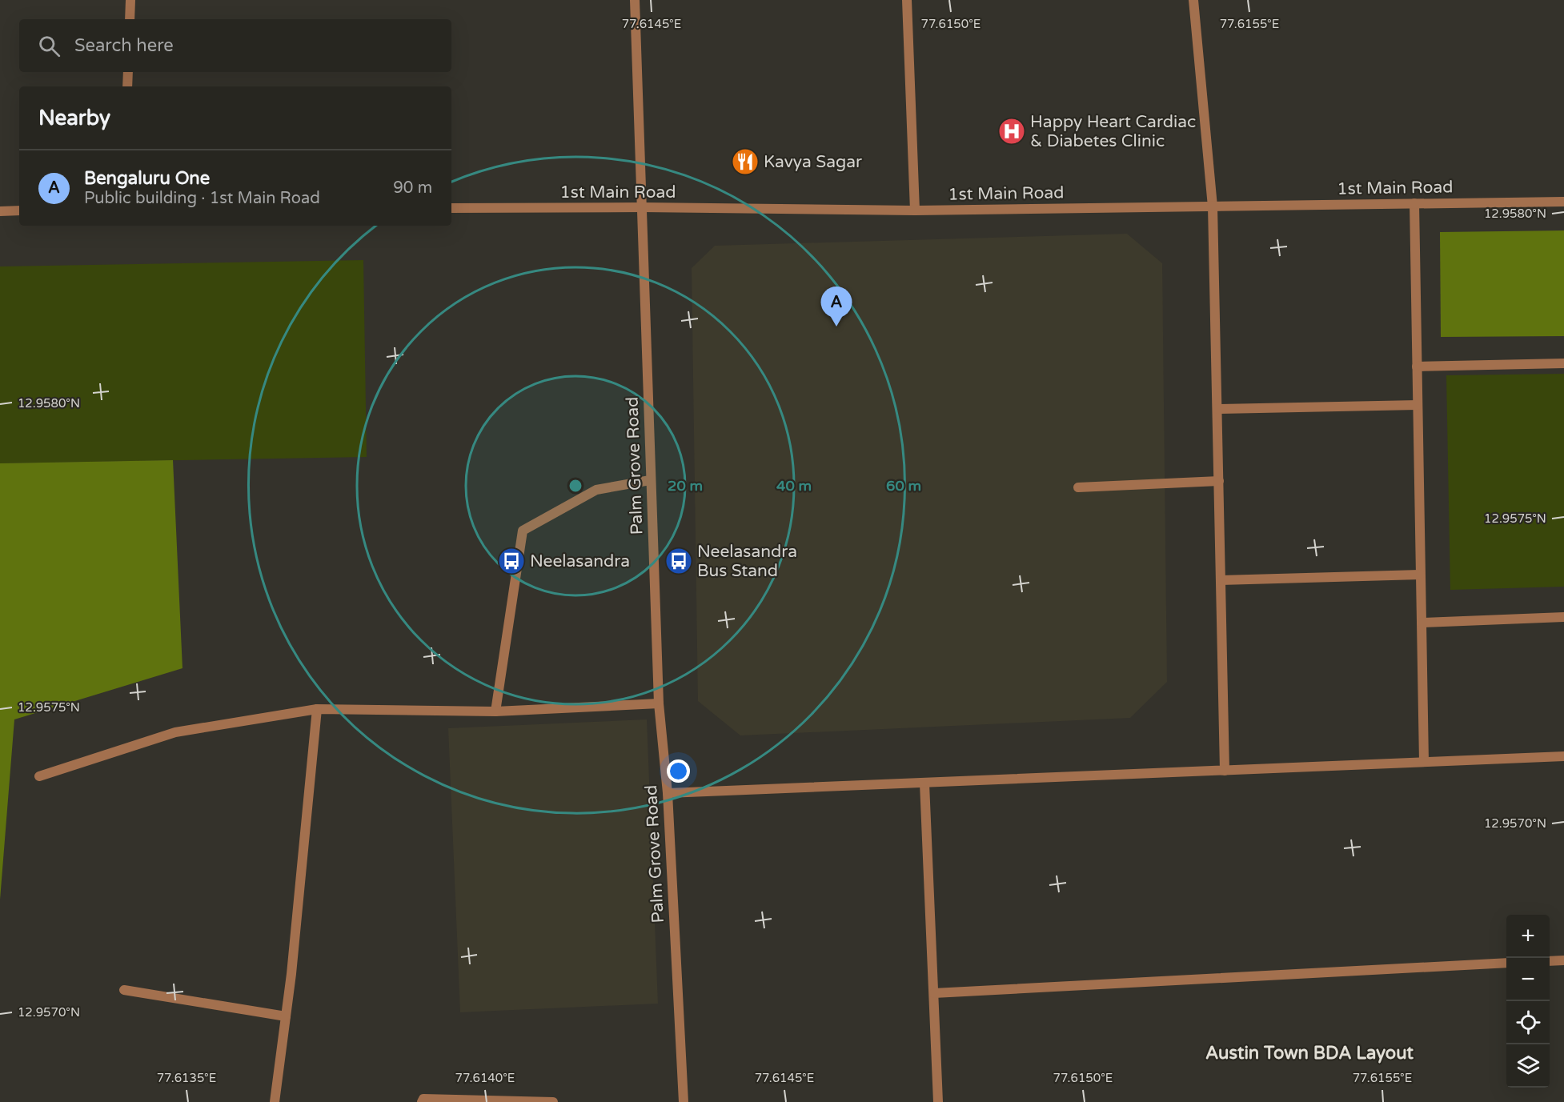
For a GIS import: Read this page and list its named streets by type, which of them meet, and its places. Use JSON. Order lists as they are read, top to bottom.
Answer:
{
  "streets": {
    "street": ["1st Main Road", "Palm Grove Road"]
  },
  "crossings": [
    ["1st Main Road", "Palm Grove Road"]
  ],
  "districts": ["Austin Town BDA Layout"],
  "places": {
    "hospital": ["Happy Heart Cardiac & Diabetes Clinic"],
    "restaurant": ["Kavya Sagar"],
    "bus stop": ["Neelasandra", "Neelasandra Bus Stand"]
  },
  "page": {
    "search": "Search here",
    "heading": "Nearby",
    "list": [
      {
        "mark": "A",
        "name": "Bengaluru One",
        "note": "Public building · 1st Main Road",
        "value": "90 m"
      }
    ],
    "pins": "A",
    "map_buttons": ["+", "−"]
  },
  "coordinates": [
    "77.6145°E",
    "77.6150°E",
    "77.6155°E",
    "12.9580°N",
    "12.9575°N",
    "12.9570°N",
    "77.6135°E",
    "77.6140°E"
  ],
  "rings": ["20 m", "40 m", "60 m"]
}
